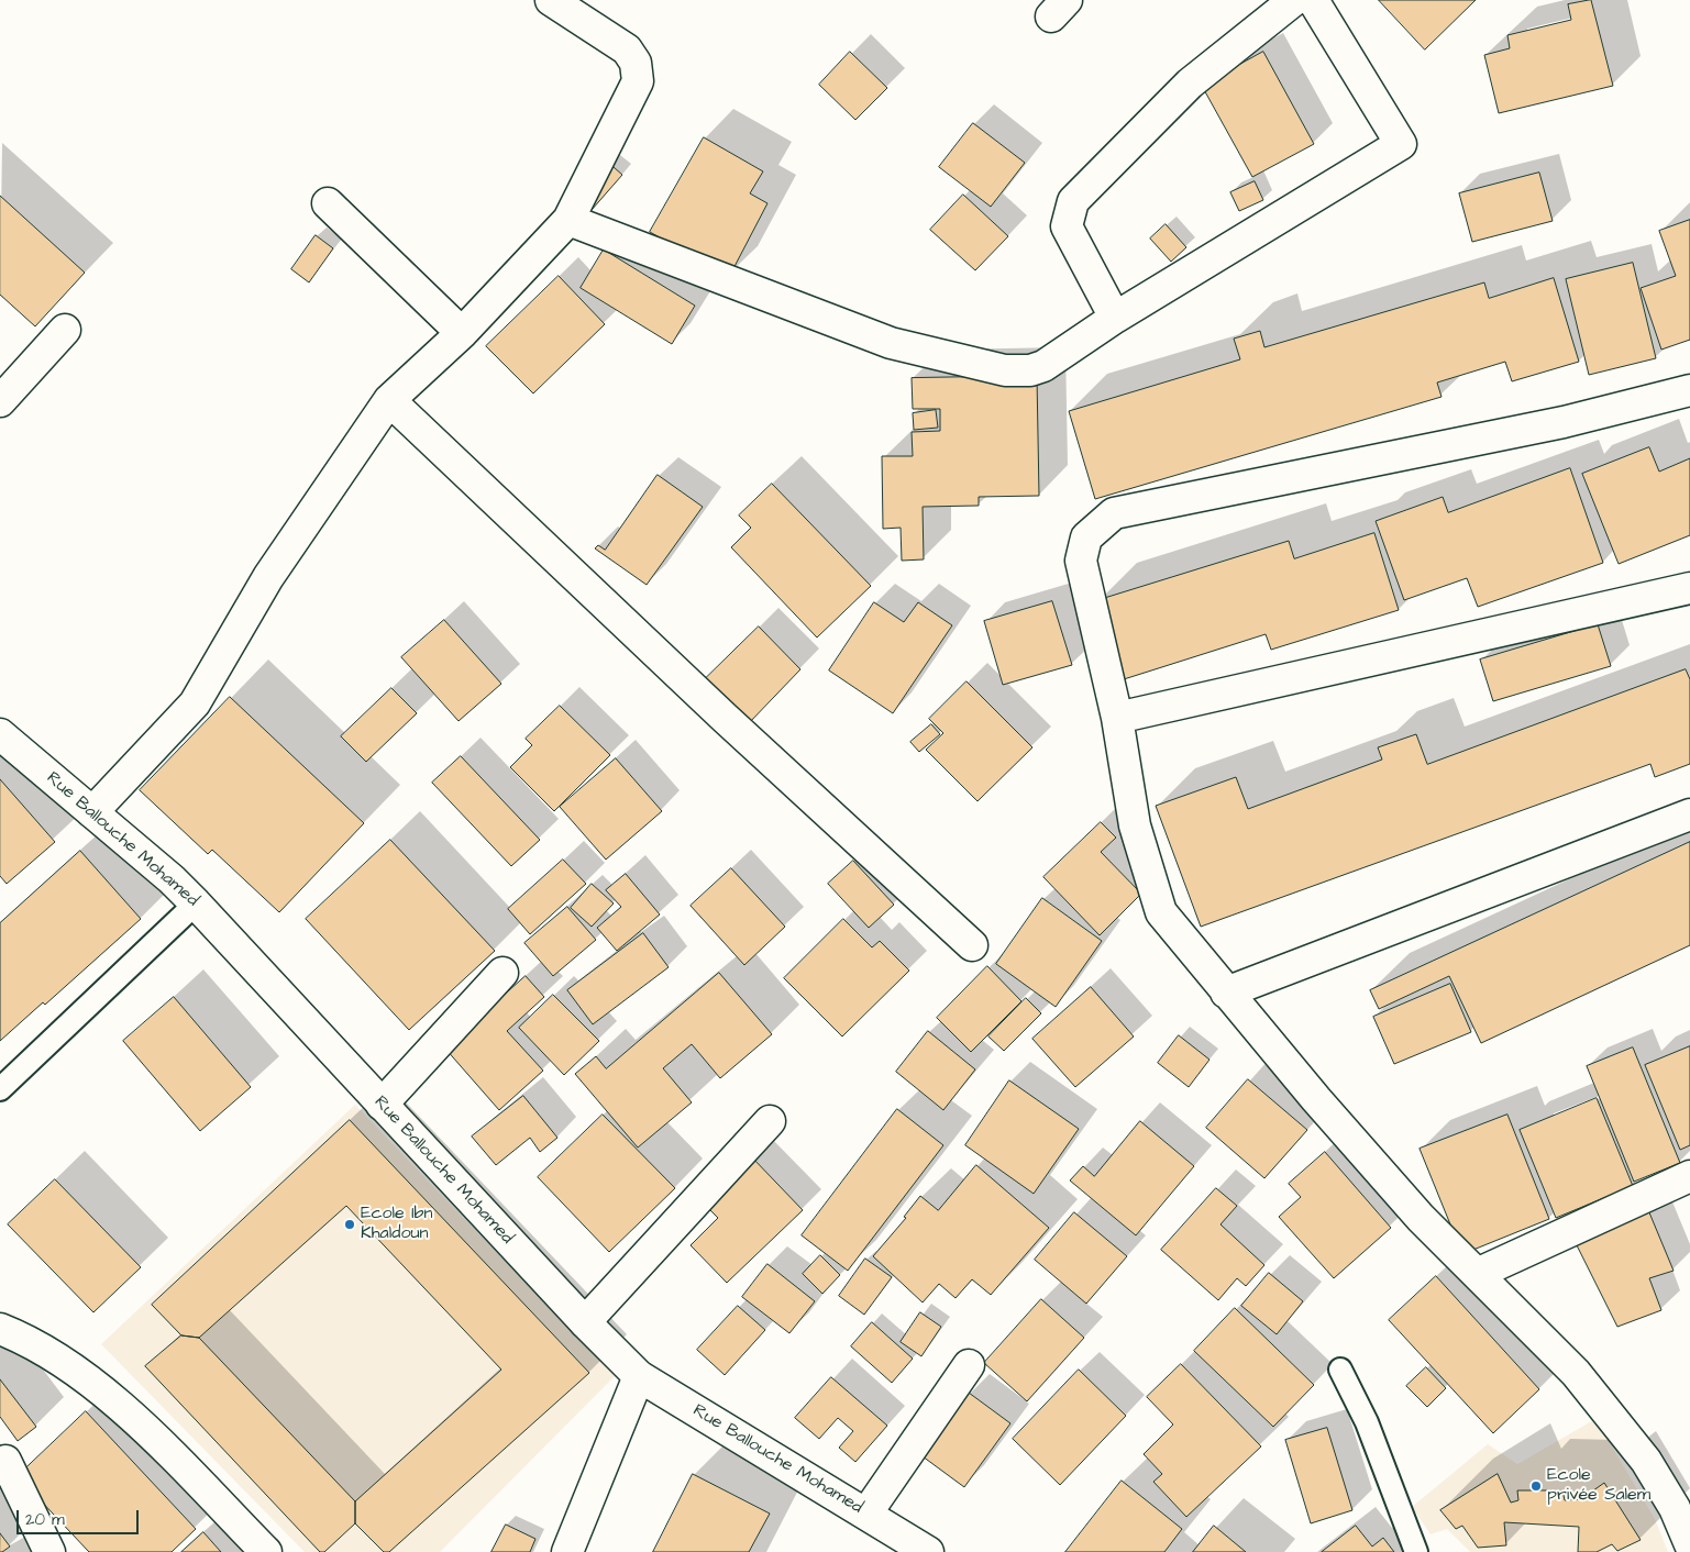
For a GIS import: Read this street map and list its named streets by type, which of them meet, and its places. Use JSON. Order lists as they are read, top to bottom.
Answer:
{
  "streets": {
    "street": ["Rue Ballouche Mohamed"]
  },
  "places": ["Ecole Ibn Khaldoun", "Ecole privée Salem"],
  "scale_bar": "20 m"
}
